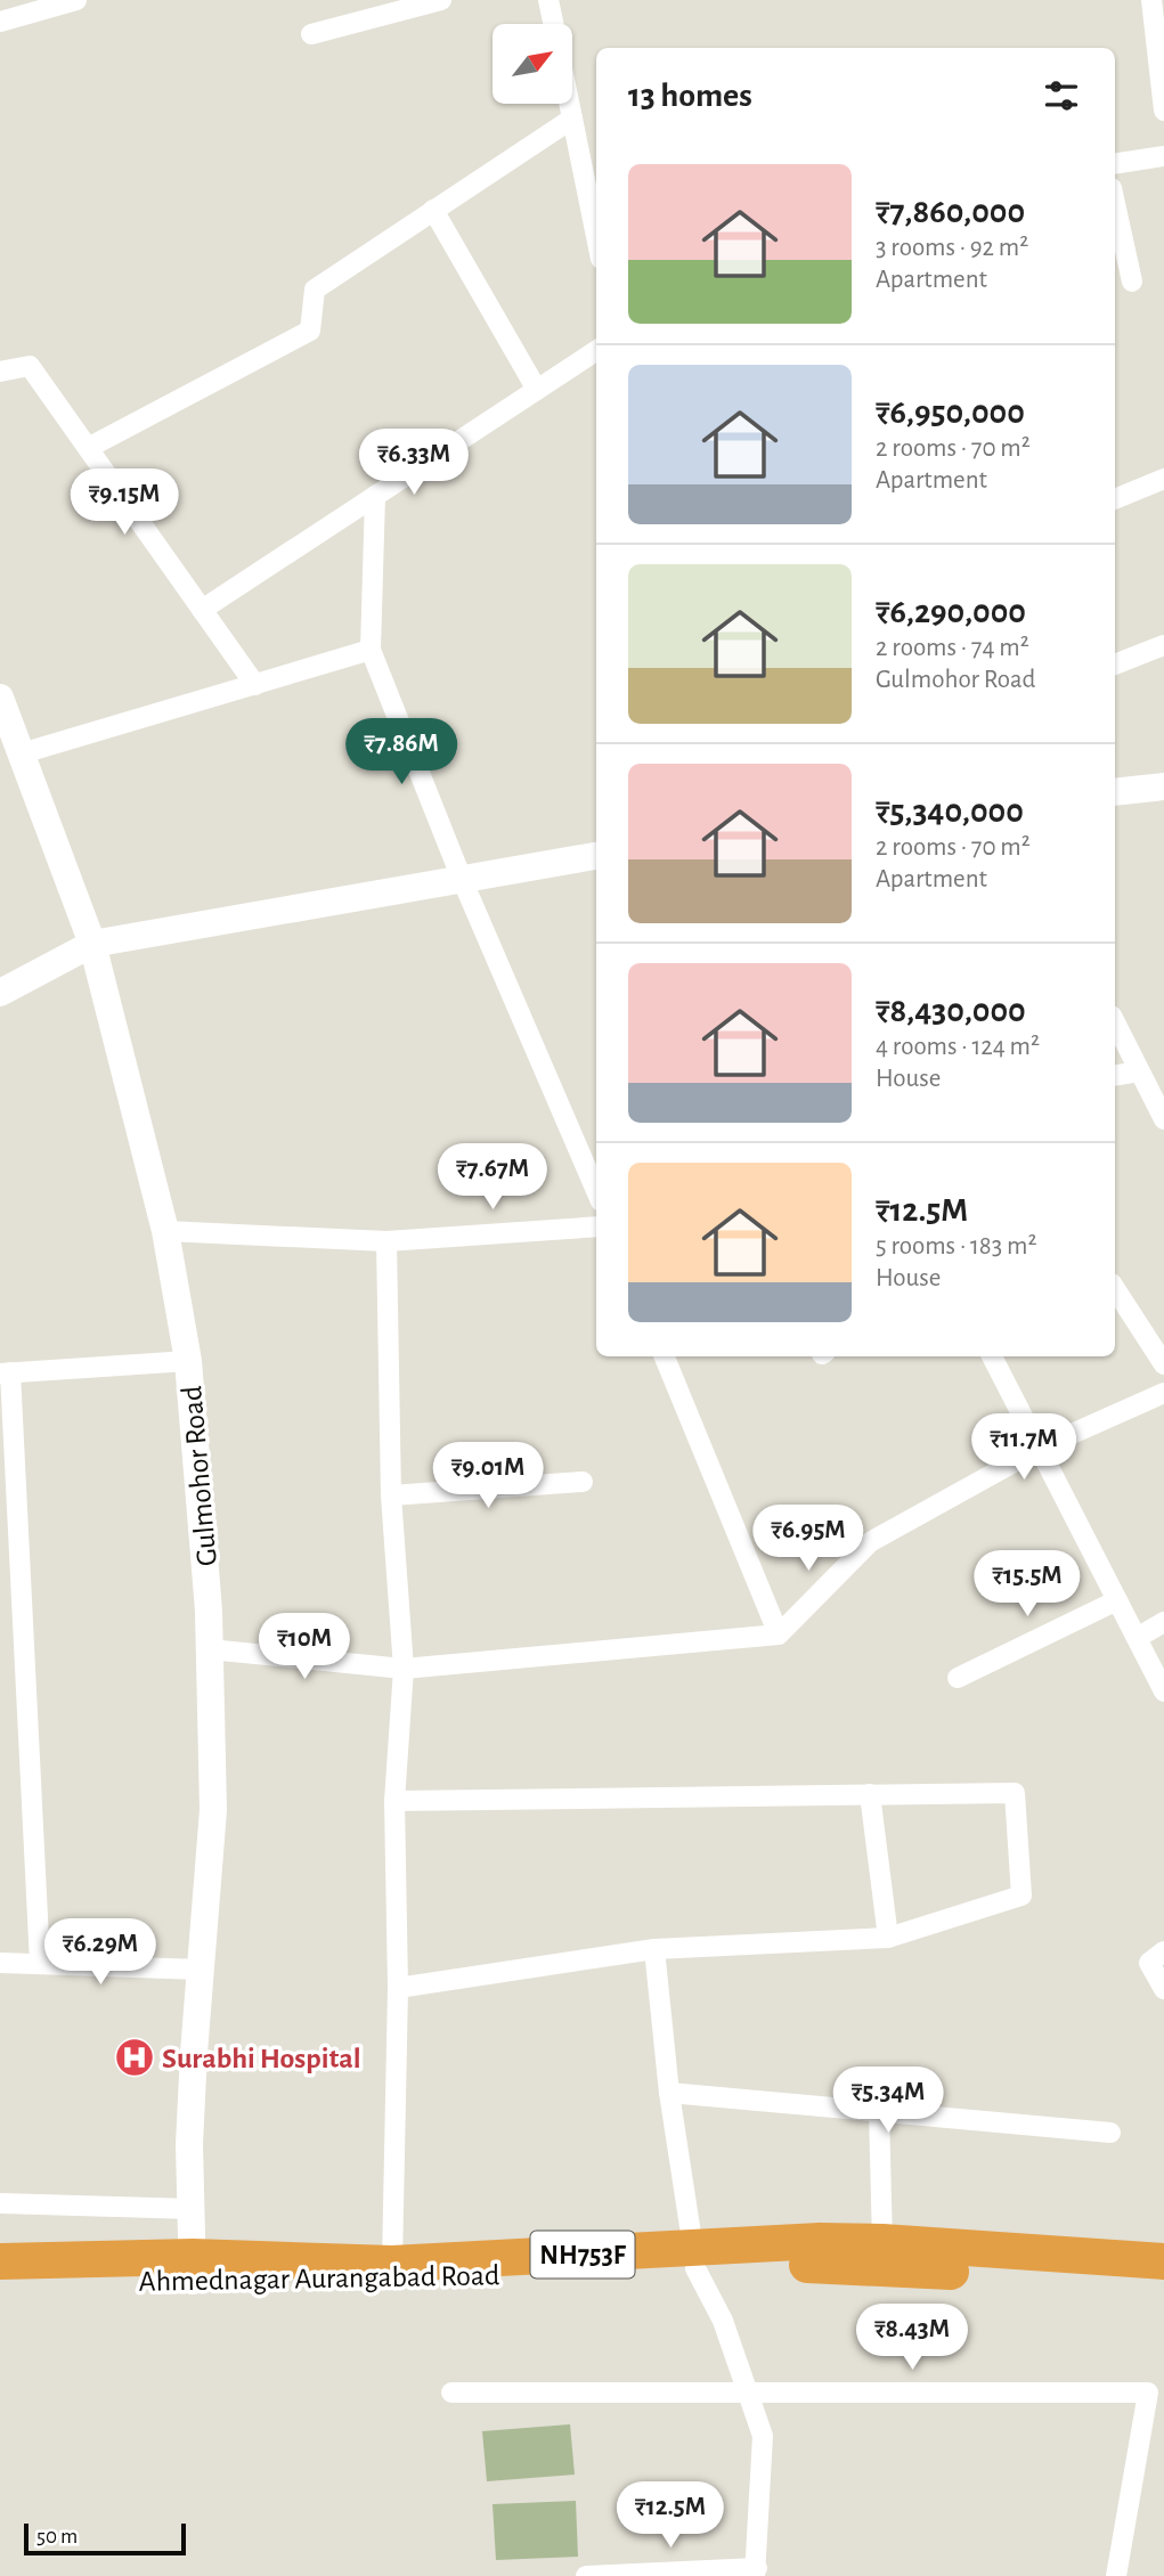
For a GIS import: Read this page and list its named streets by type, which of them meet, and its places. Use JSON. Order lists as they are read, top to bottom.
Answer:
{
  "streets": {
    "highway": ["NH753F", "Ahmednagar Aurangabad Road"],
    "street": ["Gulmohor Road"]
  },
  "crossings": [
    ["Gulmohor Road", "NH753F"],
    ["Gulmohor Road", "Ahmednagar Aurangabad Road"],
    ["NH753F", "Ahmednagar Aurangabad Road"]
  ],
  "places": {
    "hospital": ["Surabhi Hospital"]
  },
  "scale_bar": "50 m",
  "north": "top right",
  "page": {
    "heading": "13 homes",
    "list": [
      {
        "name": "₹7,860,000",
        "note": "3 rooms · 92 m² · Apartment"
      },
      {
        "name": "₹6,950,000",
        "note": "2 rooms · 70 m² · Apartment"
      },
      {
        "name": "₹6,290,000",
        "note": "2 rooms · 74 m² · Gulmohor Road"
      },
      {
        "name": "₹5,340,000",
        "note": "2 rooms · 70 m² · Apartment"
      },
      {
        "name": "₹8,430,000",
        "note": "4 rooms · 124 m² · House"
      },
      {
        "name": "₹12.5M",
        "note": "5 rooms · 183 m² · House"
      }
    ],
    "price": [
      "₹6.33M",
      "₹9.15M",
      "₹7.86M",
      "₹7.67M",
      "₹11.7M",
      "₹9.01M",
      "₹6.95M",
      "₹15.5M",
      "₹10M",
      "₹6.29M",
      "₹5.34M",
      "₹8.43M",
      "₹12.5M"
    ],
    "scale": "50 m"
  }
}
